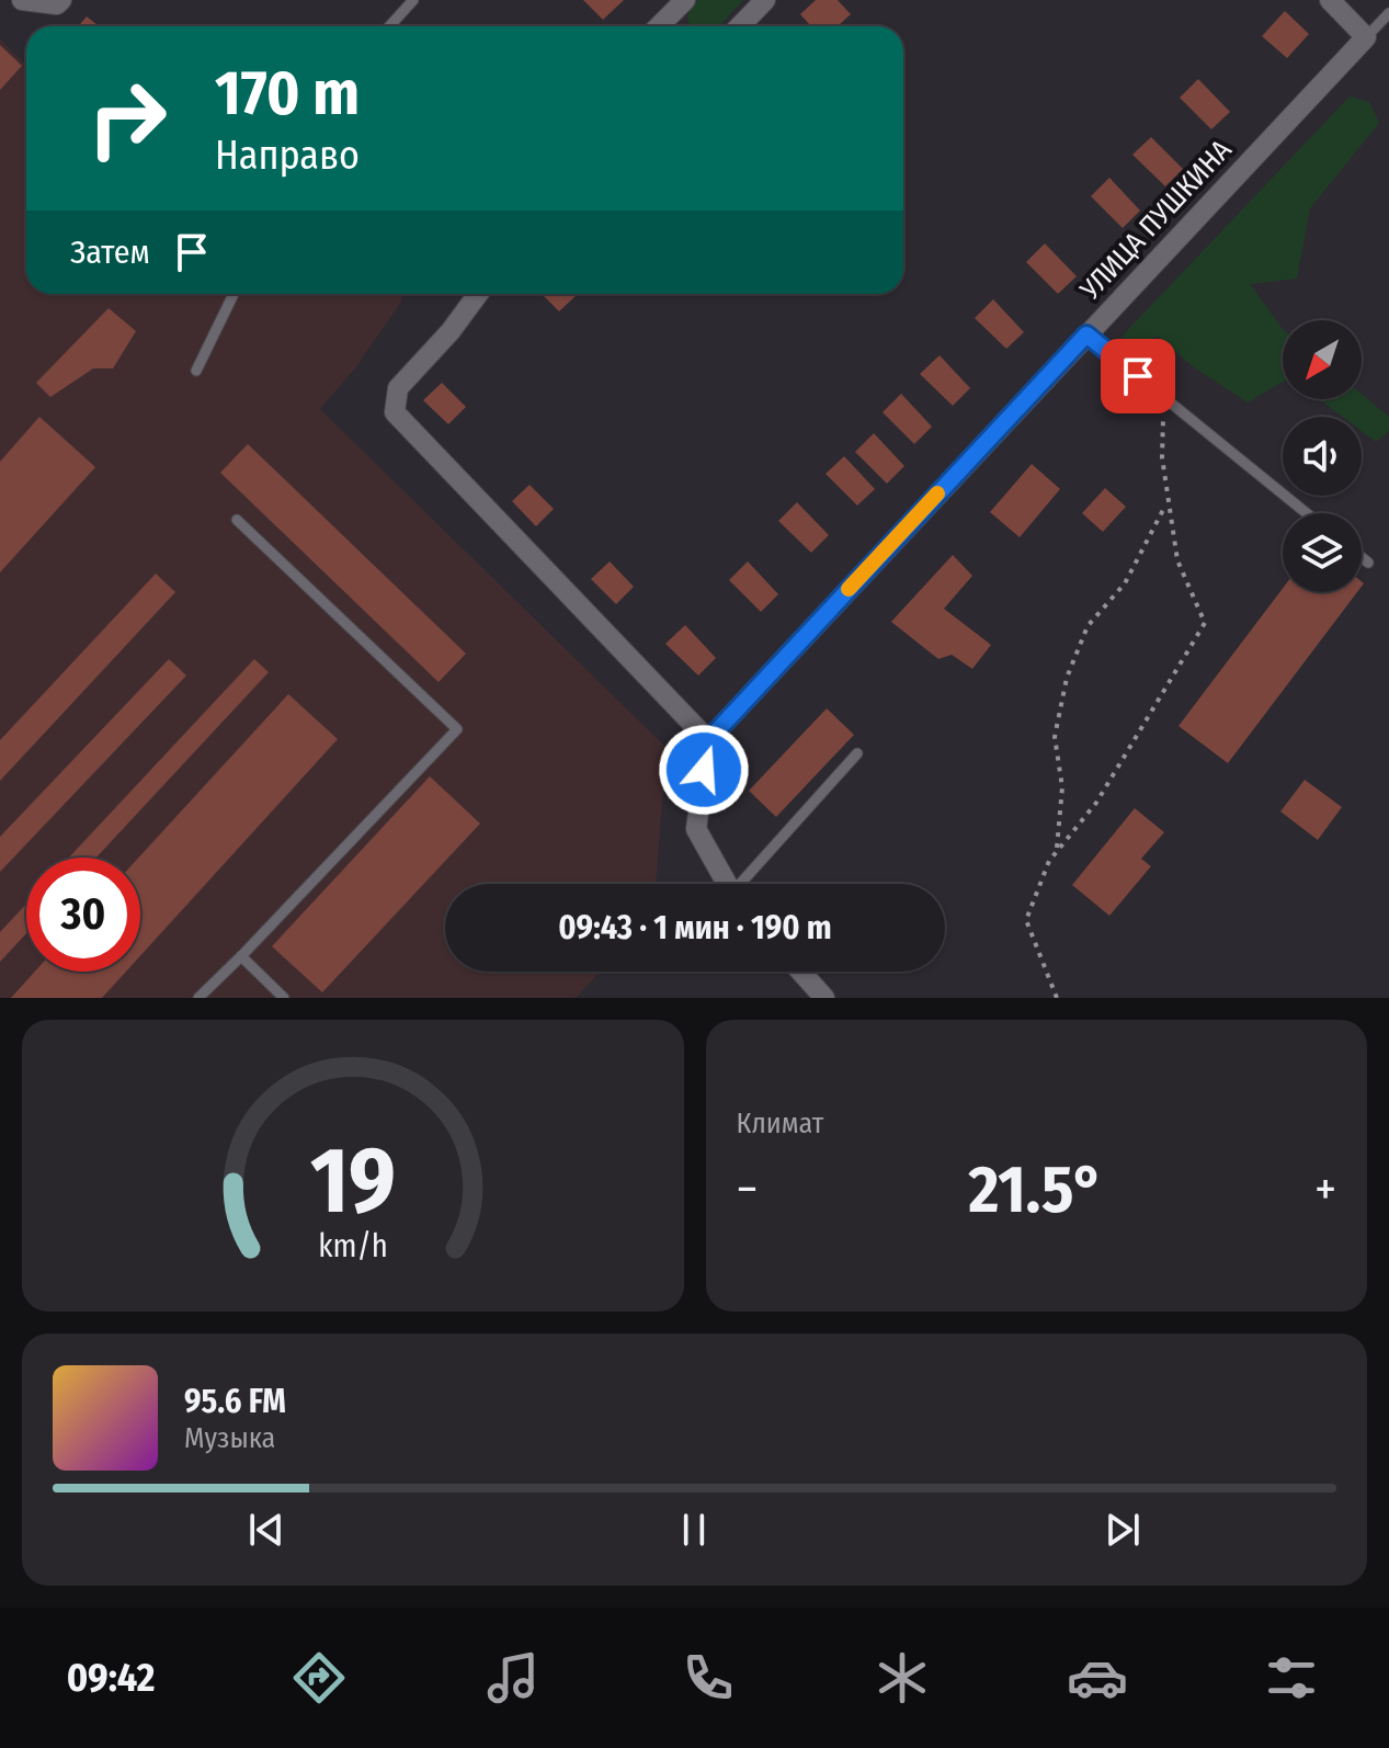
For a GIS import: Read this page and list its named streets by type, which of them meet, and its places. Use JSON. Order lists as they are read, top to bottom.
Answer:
{
  "streets": {
    "street": ["УЛИЦА ПУШКИНА"]
  },
  "north": "bottom left",
  "page": {
    "turn": ["170 m", "Направо"],
    "then": "Затем",
    "limit": "30",
    "trip": "09:43 · 1 мин · 190 m",
    "tile": "Климат",
    "heat": ["−", "21.5°", "+"],
    "song": ["95.6 FM", "Музыка"],
    "tabs": "09:42",
    "gauge": ["19", "km/h"]
  }
}
